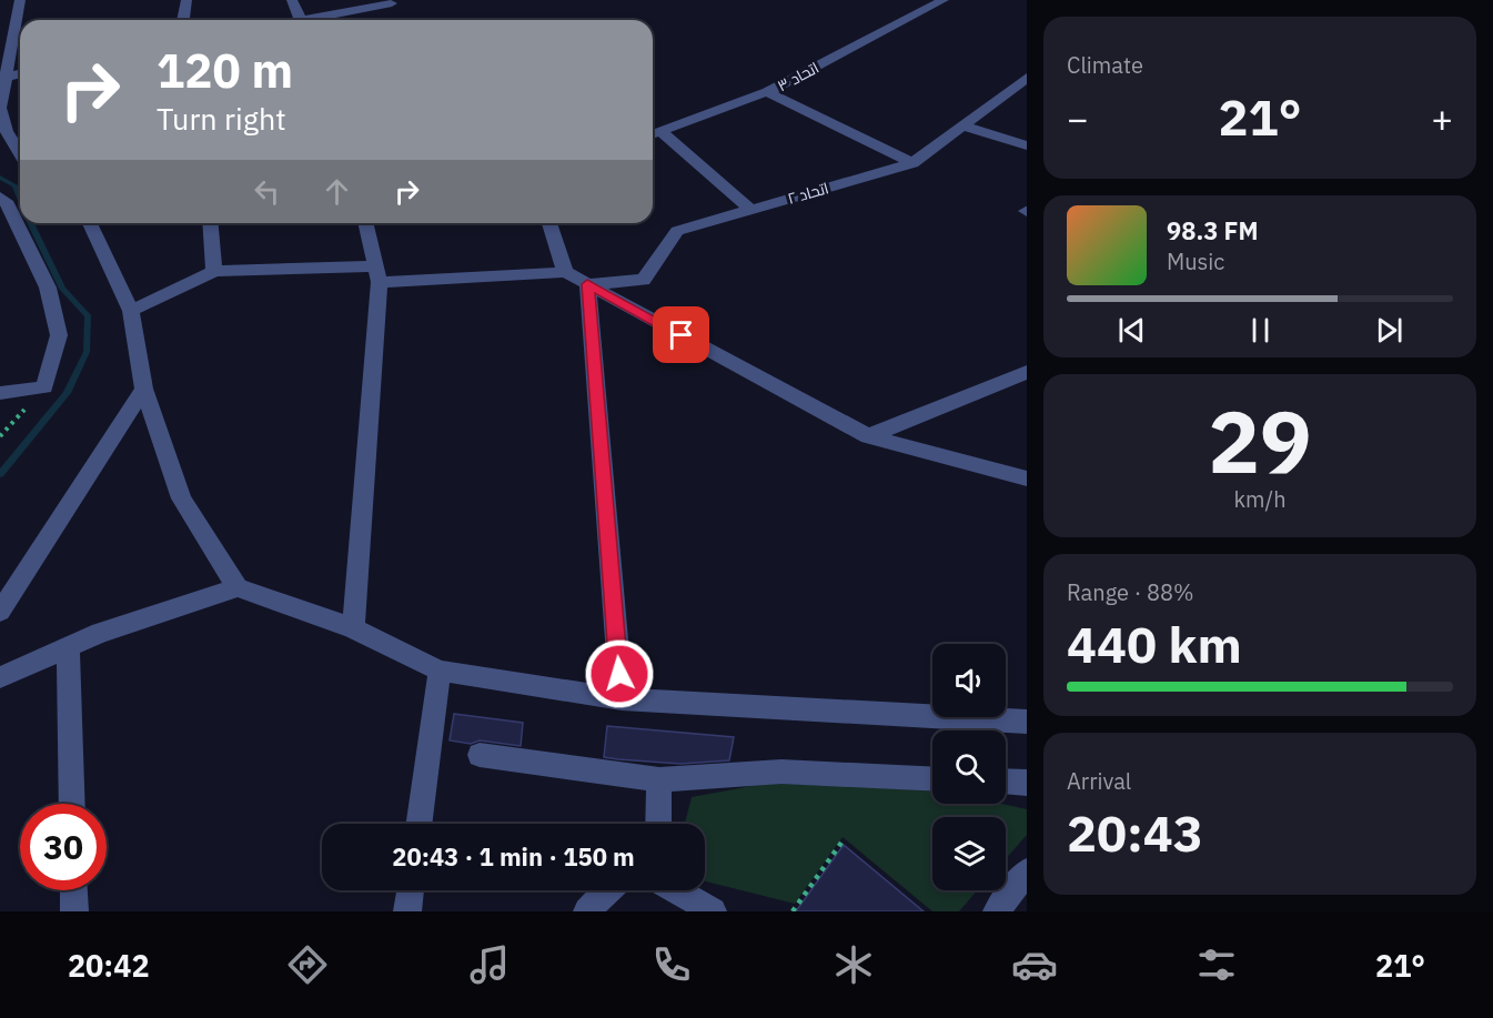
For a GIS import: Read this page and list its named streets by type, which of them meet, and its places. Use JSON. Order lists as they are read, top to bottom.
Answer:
{
  "streets": {
    "street": ["اتحاد ۳", "اتحاد ۲"]
  },
  "page": {
    "tile": [
      "Climate",
      ["29", "km/h"],
      ["Range · 88%", "440 km"],
      ["Arrival", "20:43"]
    ],
    "turn": ["120 m", "Turn right"],
    "heat": ["−", "21°", "+"],
    "song": ["98.3 FM", "Music"],
    "limit": "30",
    "trip": "20:43 · 1 min · 150 m",
    "tabs": ["20:42", "21°"]
  }
}
